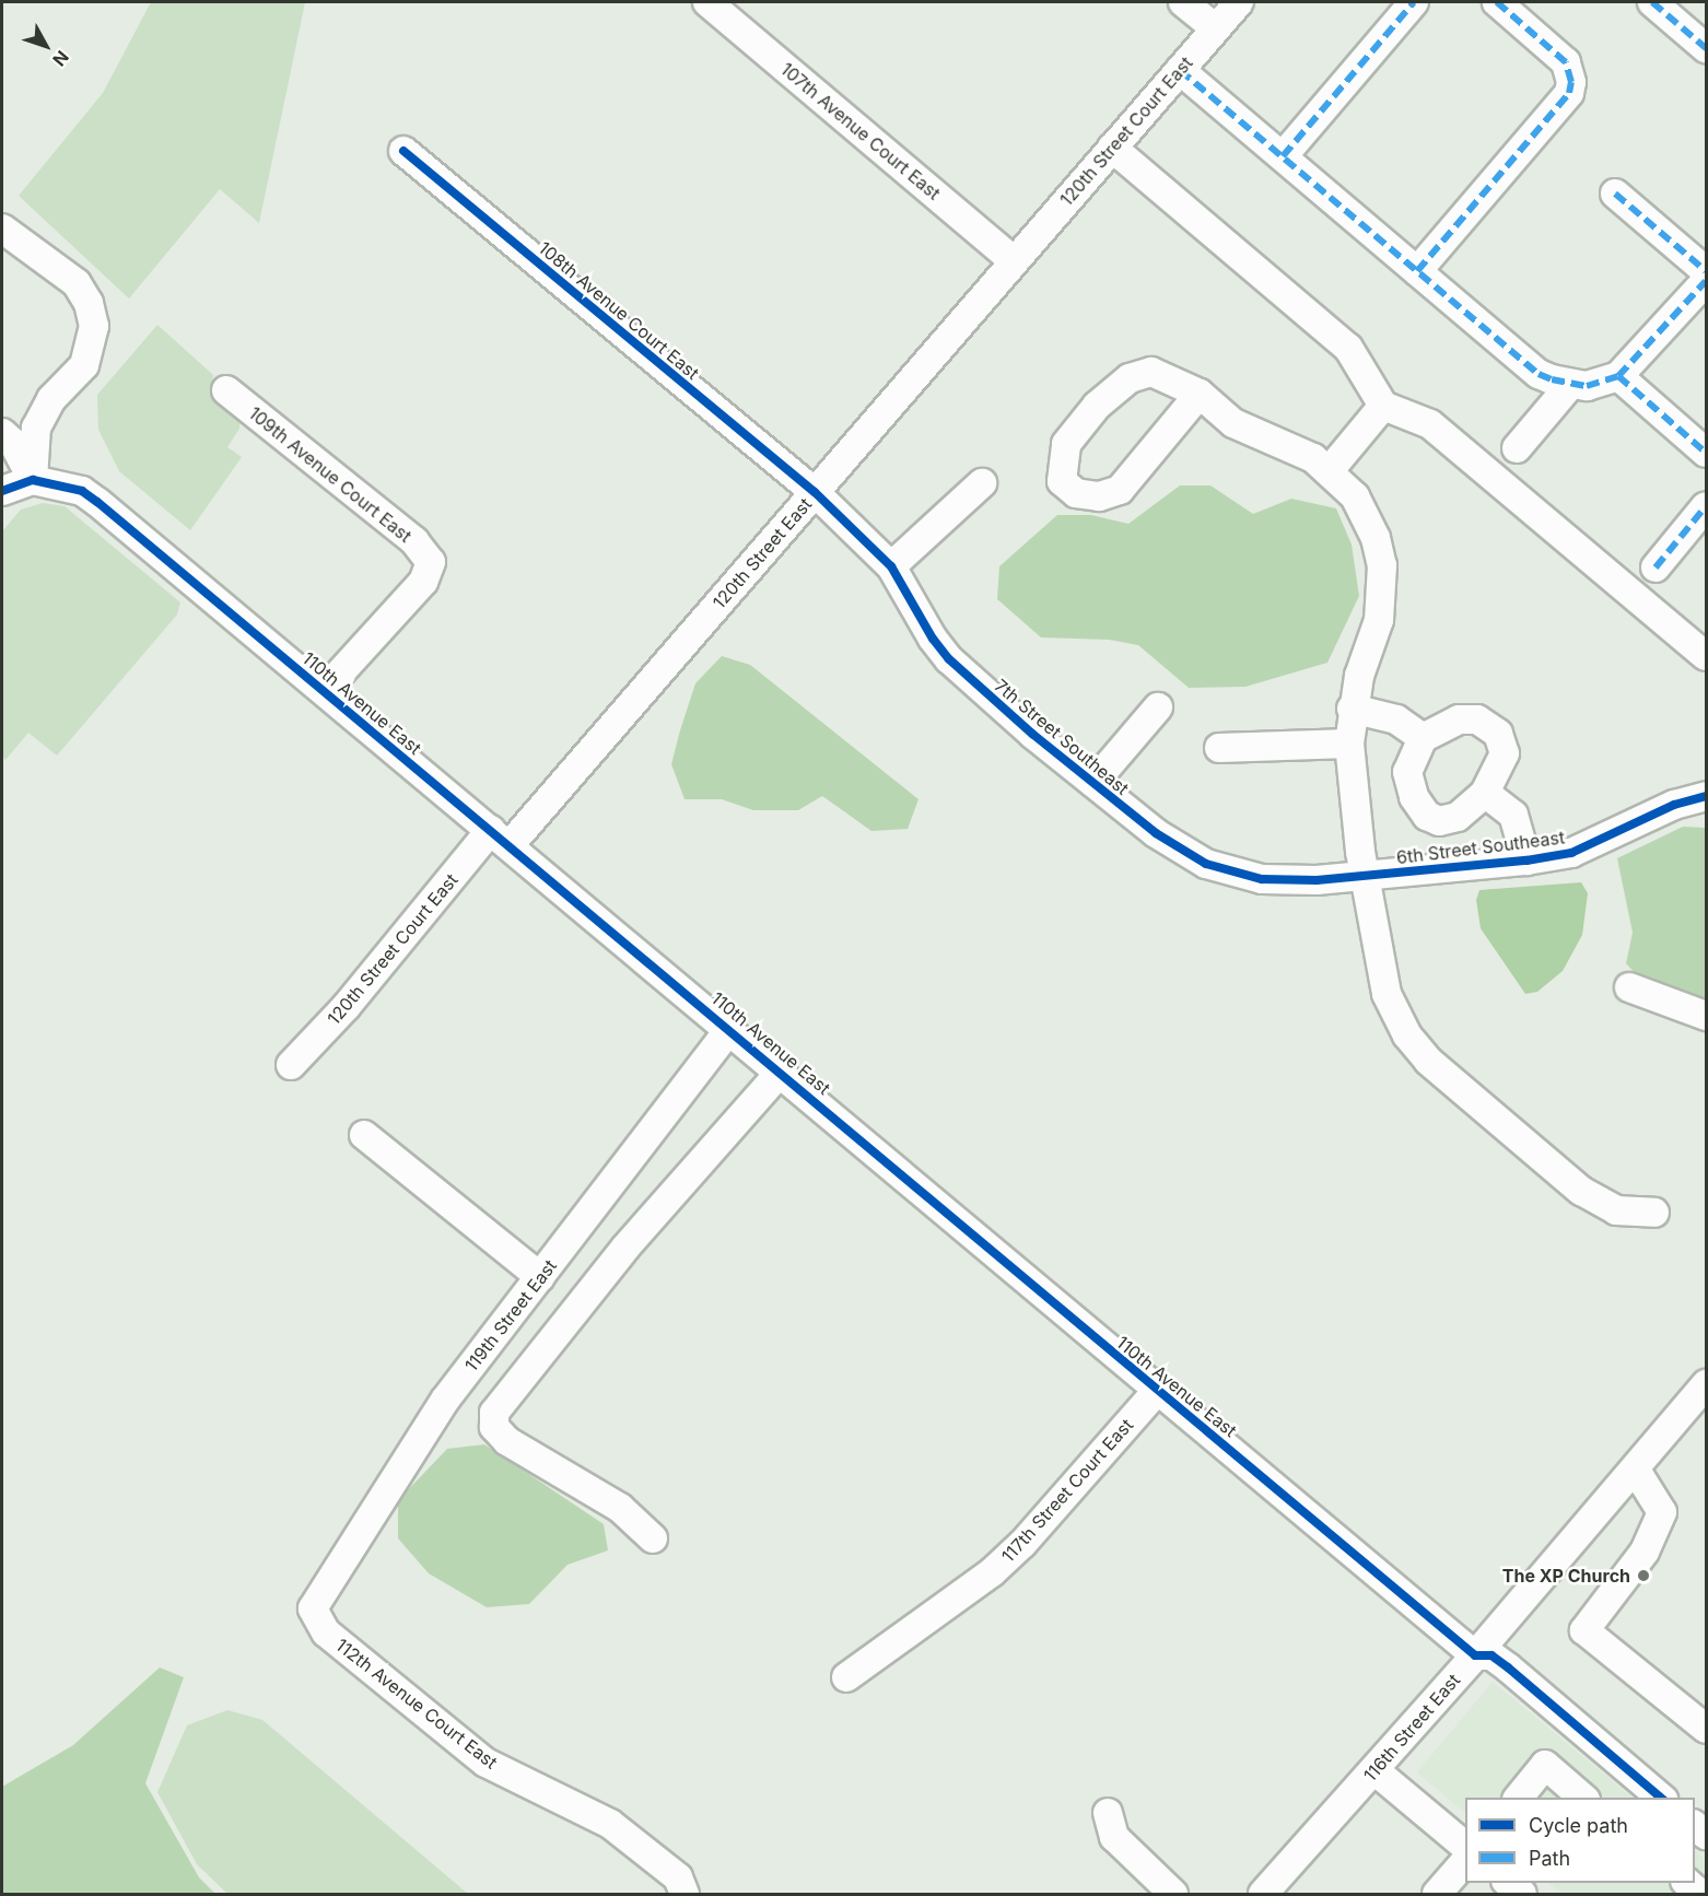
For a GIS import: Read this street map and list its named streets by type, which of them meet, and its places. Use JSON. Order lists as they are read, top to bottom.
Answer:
{
  "streets": {
    "street": [
      "107th Avenue Court East",
      "120th Street Court East",
      "108th Avenue Court East",
      "109th Avenue Court East",
      "120th Street East",
      "110th Avenue East",
      "7th Street Southeast",
      "6th Street Southeast",
      "119th Street East",
      "117th Street Court East",
      "112th Avenue Court East",
      "116th Street East"
    ]
  },
  "crossings": [
    ["107th Avenue Court East", "120th Street Court East"],
    ["107th Avenue Court East", "120th Street East"],
    ["120th Street Court East", "120th Street East"],
    ["120th Street Court East", "110th Avenue East"],
    ["108th Avenue Court East", "120th Street East"],
    ["108th Avenue Court East", "7th Street Southeast"],
    ["109th Avenue Court East", "110th Avenue East"],
    ["120th Street East", "110th Avenue East"],
    ["120th Street East", "7th Street Southeast"],
    ["110th Avenue East", "119th Street East"],
    ["110th Avenue East", "117th Street Court East"],
    ["110th Avenue East", "116th Street East"],
    ["7th Street Southeast", "6th Street Southeast"],
    ["119th Street East", "112th Avenue Court East"]
  ],
  "places": ["The XP Church"],
  "legend": ["Cycle path", "Path"],
  "north": "bottom right"
}
